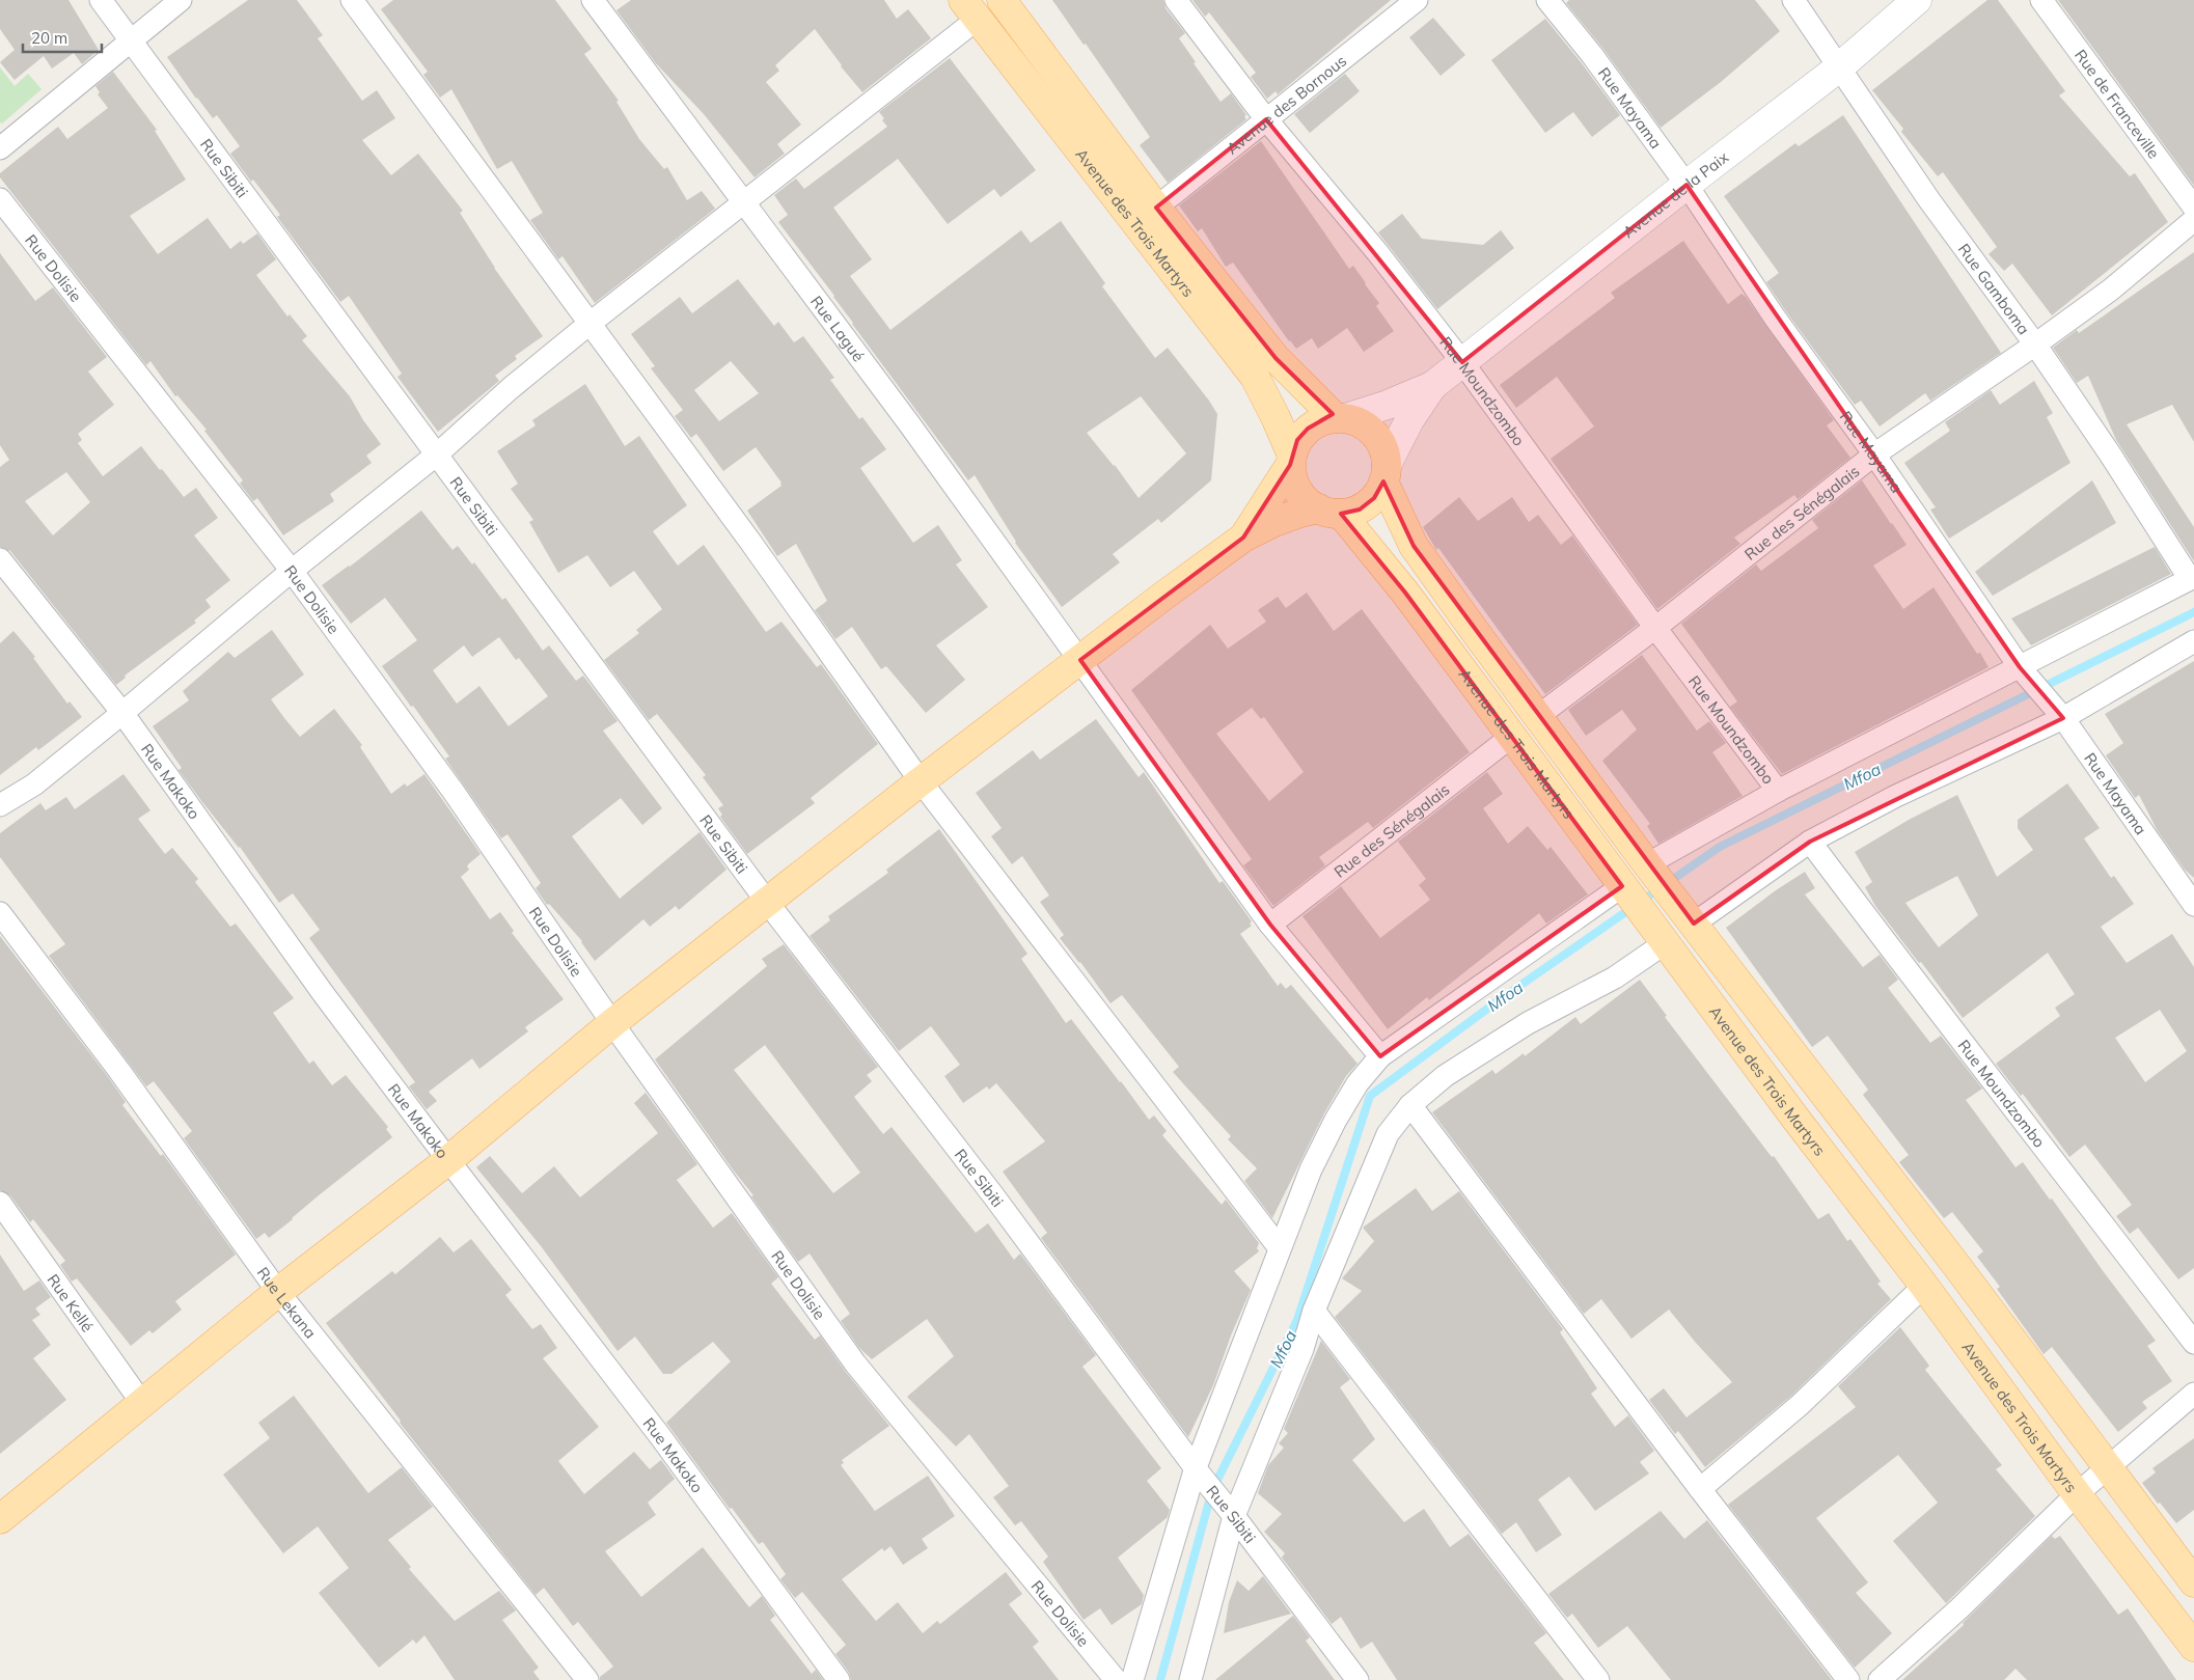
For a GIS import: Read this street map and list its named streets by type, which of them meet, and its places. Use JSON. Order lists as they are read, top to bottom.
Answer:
{
  "streets": {
    "main road": ["Avenue de la Paix", "Avenue des Trois Martyrs"],
    "street": [
      "Avenue des Bornous",
      "Rue de Franceville",
      "Rue Mayama",
      "Rue Sibiti",
      "Rue Dolisie",
      "Rue Gamboma",
      "Rue Lagué",
      "Rue Moundzombo",
      "Rue des Sénégalais",
      "Rue Makoko",
      "Rue Kellé",
      "Rue Lekana"
    ]
  },
  "crossings": [
    ["Avenue des Bornous", "Avenue des Trois Martyrs"],
    ["Avenue des Bornous", "Rue Moundzombo"],
    ["Rue Mayama", "Avenue de la Paix"],
    ["Rue Mayama", "Rue des Sénégalais"],
    ["Avenue de la Paix", "Avenue des Trois Martyrs"],
    ["Avenue de la Paix", "Rue Gamboma"],
    ["Avenue de la Paix", "Rue Moundzombo"],
    ["Avenue des Trois Martyrs", "Rue des Sénégalais"],
    ["Rue Gamboma", "Rue des Sénégalais"],
    ["Rue Lagué", "Rue des Sénégalais"],
    ["Rue Moundzombo", "Rue des Sénégalais"]
  ],
  "water": ["Mfoa"],
  "scale_bar": "20 m"
}
